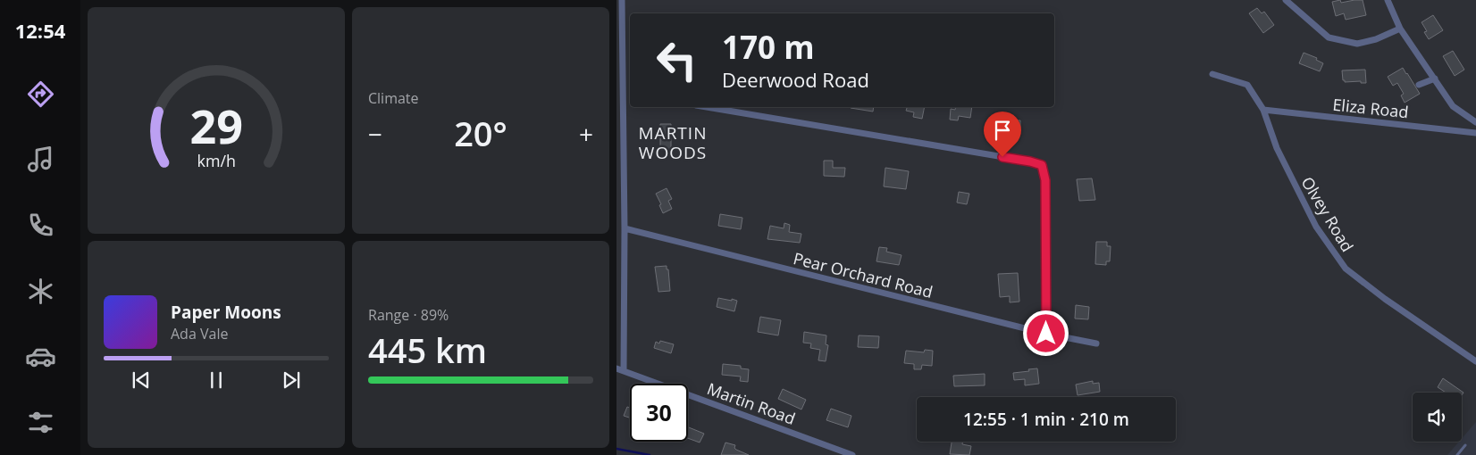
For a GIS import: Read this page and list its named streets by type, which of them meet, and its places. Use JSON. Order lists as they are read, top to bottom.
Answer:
{
  "streets": {
    "street": [
      "Eliza Road",
      "Olvey Road",
      "Pear Orchard Road",
      "Martin Road"
    ]
  },
  "crossings": [
    ["Eliza Road", "Olvey Road"]
  ],
  "districts": ["MARTIN WOODS"],
  "page": {
    "tabs": "12:54",
    "tile": [
      "Climate",
      ["Range · 89%", "445 km"]
    ],
    "turn": ["170 m", "Deerwood Road"],
    "heat": ["−", "20°", "+"],
    "song": ["Paper Moons", "Ada Vale"],
    "limit": "30",
    "trip": "12:55 · 1 min · 210 m",
    "gauge": ["29", "km/h"]
  }
}
